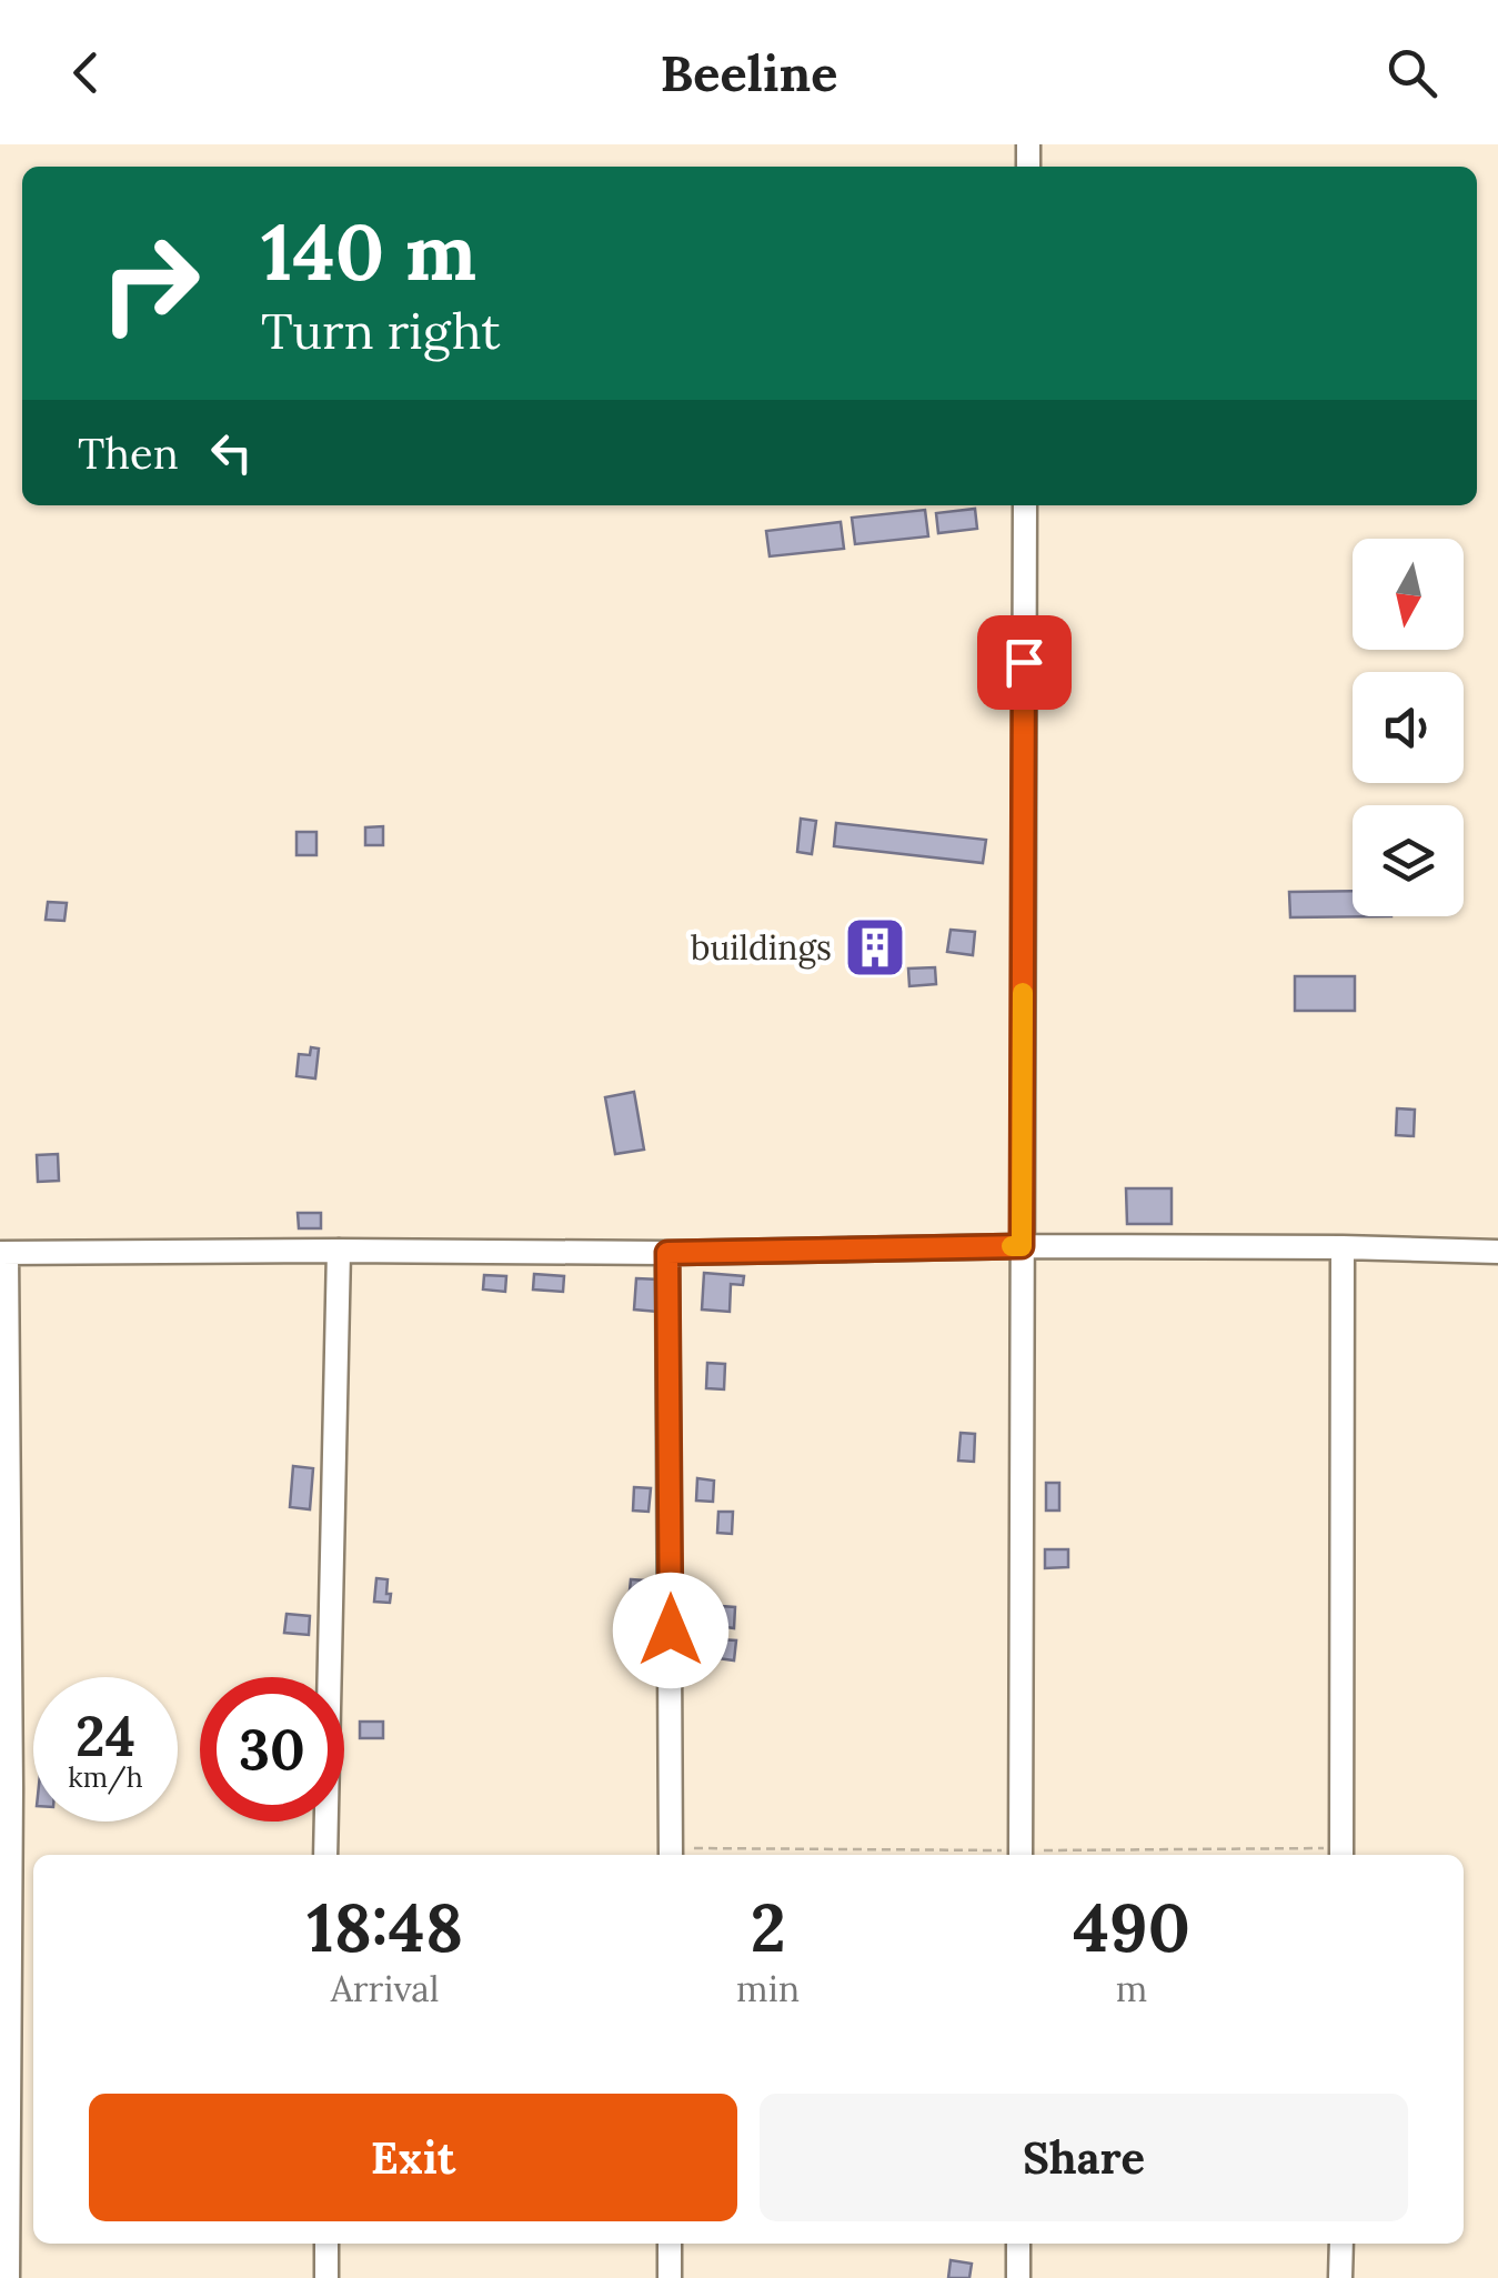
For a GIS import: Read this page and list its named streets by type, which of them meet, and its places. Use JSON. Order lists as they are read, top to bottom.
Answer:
{
  "places": {
    "building": ["buildings"]
  },
  "north": "bottom",
  "page": {
    "header": "Beeline",
    "turn": ["140 m", "Turn right"],
    "then": "Then",
    "speed": "24 km/h",
    "limit": "30",
    "eta": [
      "18:48",
      "Arrival",
      "2",
      "min",
      "490",
      "m"
    ],
    "buttons": ["Exit", "Share"]
  }
}
